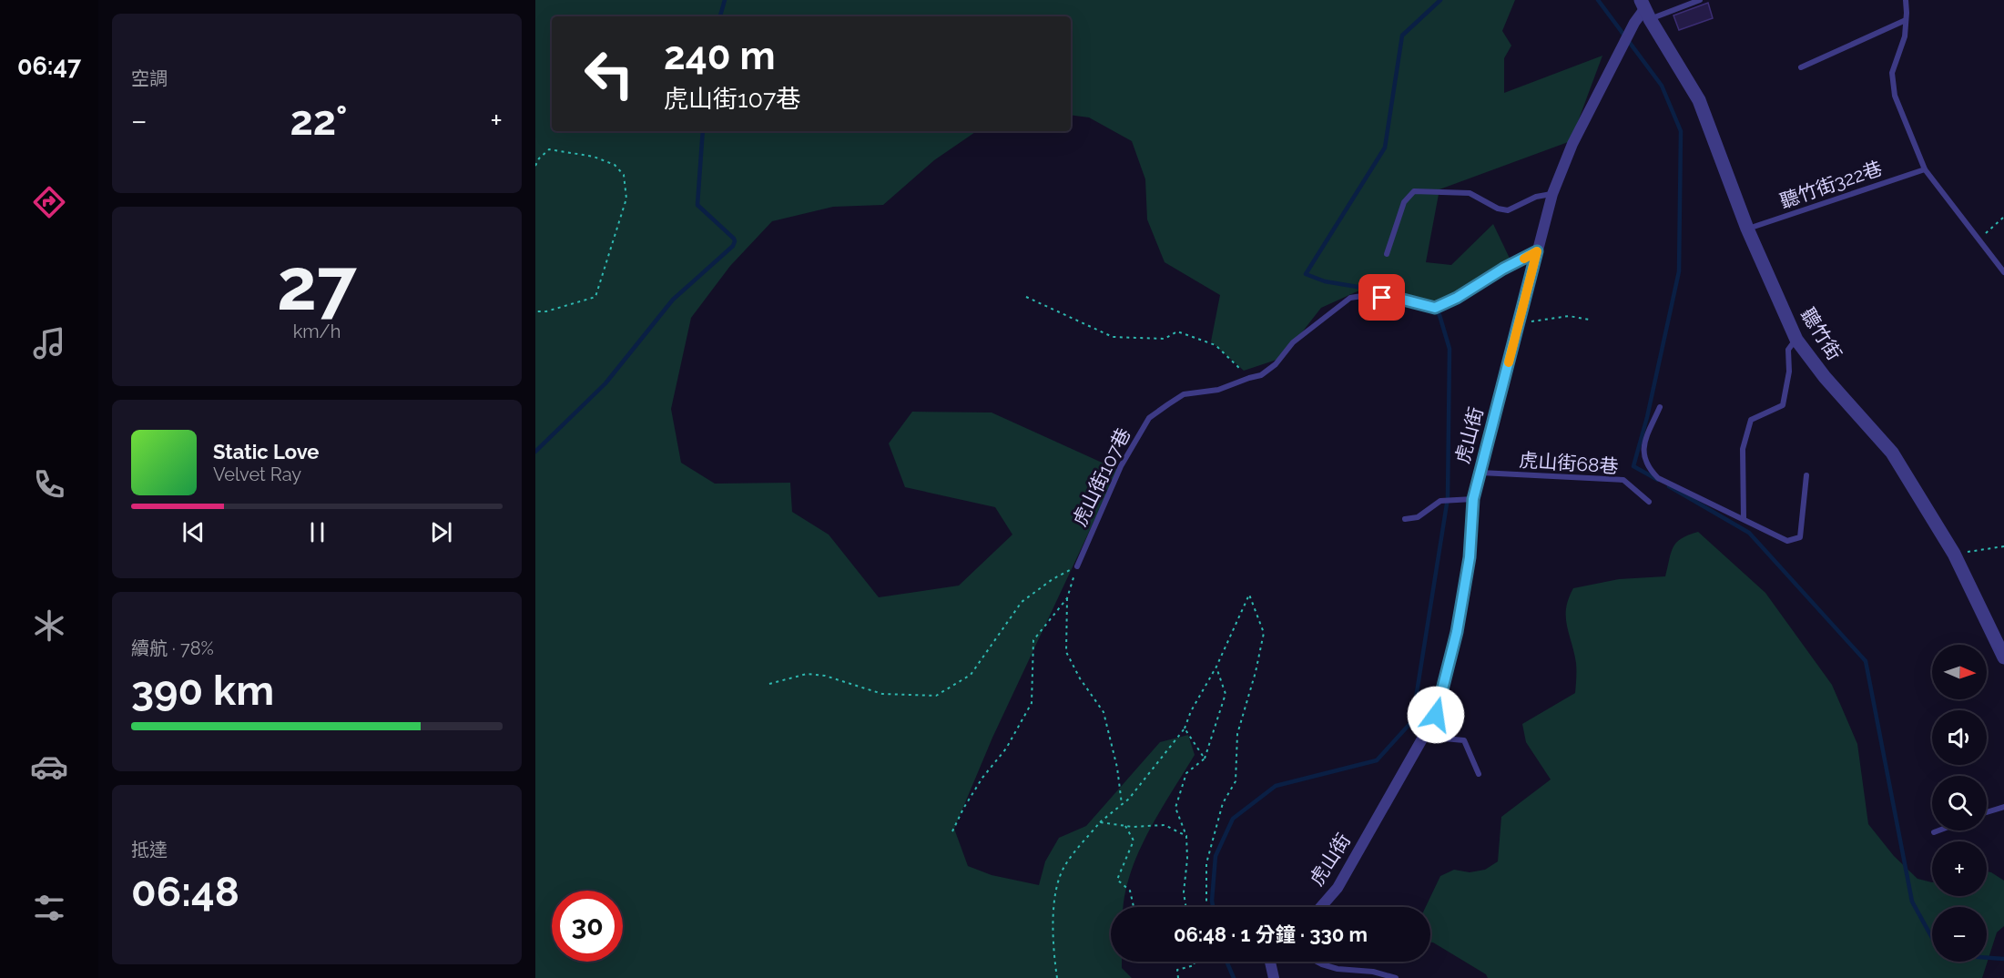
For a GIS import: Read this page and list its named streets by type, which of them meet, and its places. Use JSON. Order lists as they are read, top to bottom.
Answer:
{
  "streets": {
    "street": ["聽竹街", "虎山街"],
    "lane": ["聽竹街322巷", "虎山街68巷", "虎山街107巷"]
  },
  "crossings": [
    ["聽竹街322巷", "聽竹街"],
    ["聽竹街", "虎山街"],
    ["虎山街", "虎山街68巷"],
    ["虎山街", "虎山街107巷"]
  ],
  "north": "right",
  "page": {
    "tabs": "06:47",
    "tile": [
      "空調",
      ["27", "km/h"],
      ["續航 · 78%", "390 km"],
      ["抵達", "06:48"]
    ],
    "turn": ["240 m", "虎山街107巷"],
    "heat": ["−", "22°", "+"],
    "song": ["Static Love", "Velvet Ray"],
    "map_buttons": ["+", "−"],
    "limit": "30",
    "trip": "06:48 · 1 分鐘 · 330 m"
  }
}
